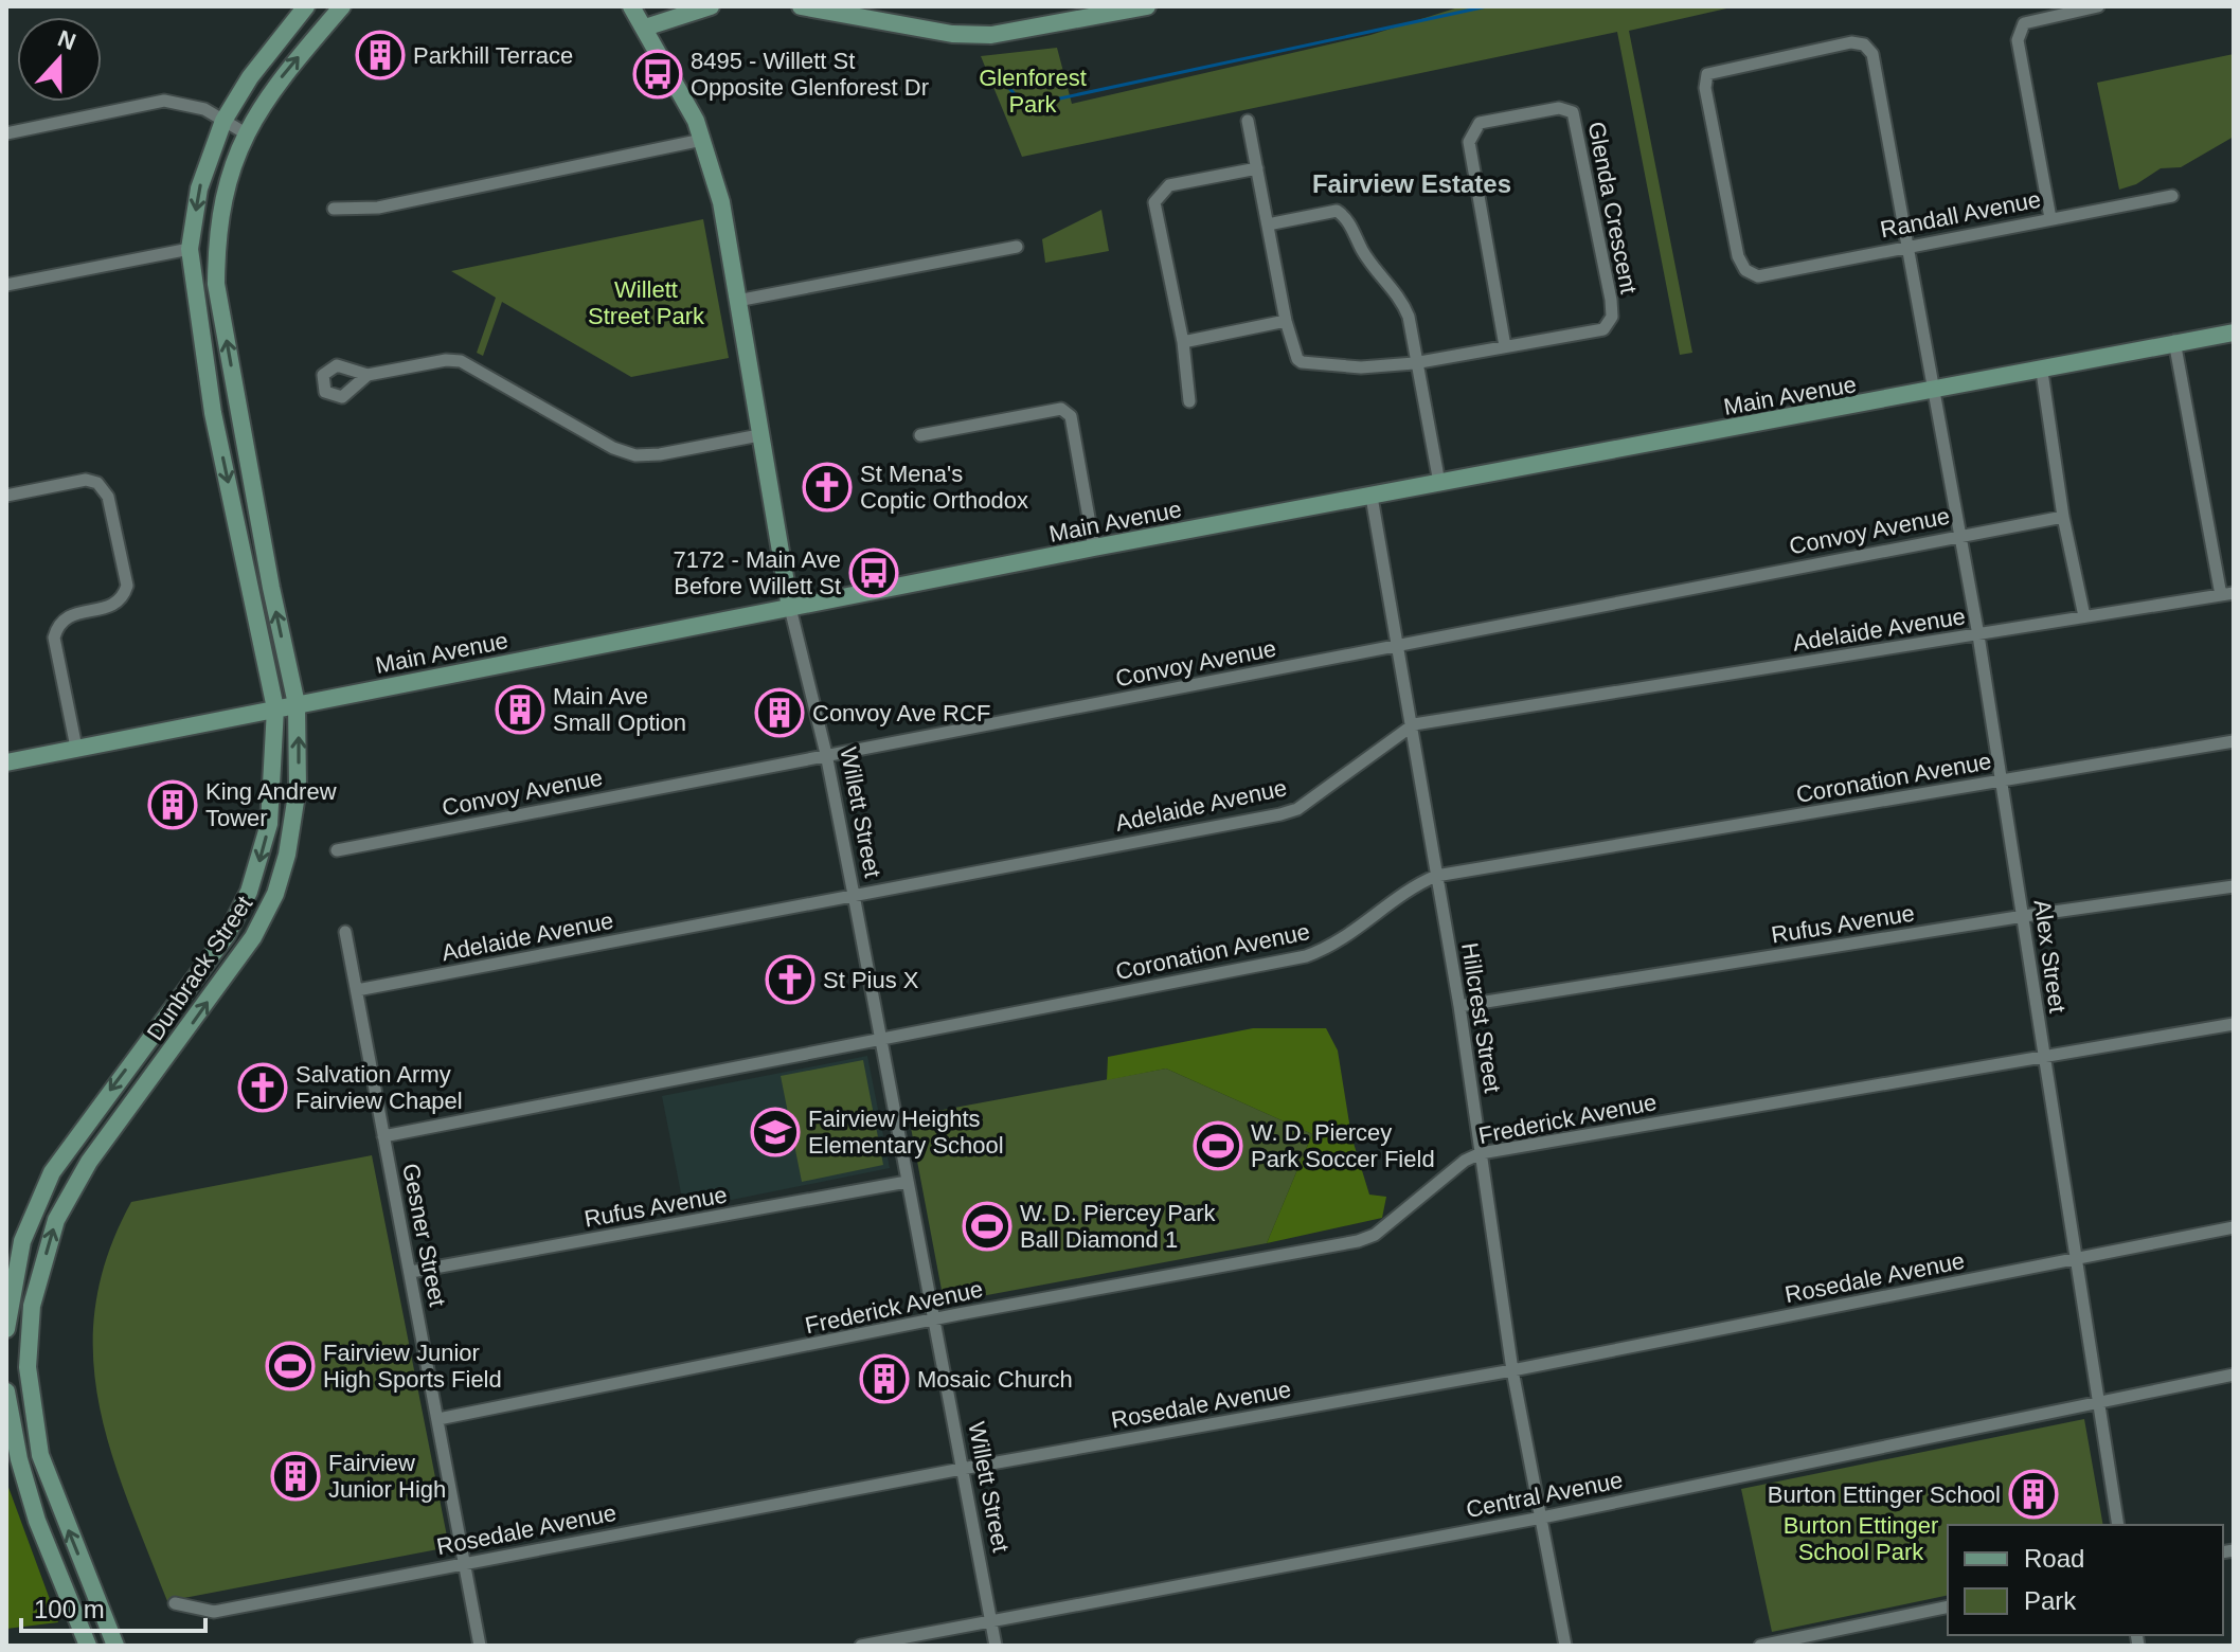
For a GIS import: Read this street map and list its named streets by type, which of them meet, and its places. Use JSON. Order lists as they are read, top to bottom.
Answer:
{
  "streets": {
    "main road": ["Main Avenue", "Willett Street", "Dunbrack Street"],
    "street": [
      "Glenda Crescent",
      "Randall Avenue",
      "Convoy Avenue",
      "Adelaide Avenue",
      "Coronation Avenue",
      "Rufus Avenue",
      "Alex Street",
      "Hillcrest Street",
      "Frederick Avenue",
      "Gesner Street",
      "Rosedale Avenue",
      "Central Avenue"
    ]
  },
  "crossings": [
    ["Randall Avenue", "Alex Street"],
    ["Main Avenue", "Willett Street"],
    ["Main Avenue", "Alex Street"],
    ["Main Avenue", "Dunbrack Street"],
    ["Main Avenue", "Hillcrest Street"],
    ["Convoy Avenue", "Willett Street"],
    ["Convoy Avenue", "Alex Street"],
    ["Convoy Avenue", "Hillcrest Street"],
    ["Adelaide Avenue", "Willett Street"],
    ["Adelaide Avenue", "Alex Street"],
    ["Adelaide Avenue", "Hillcrest Street"],
    ["Adelaide Avenue", "Gesner Street"],
    ["Coronation Avenue", "Willett Street"],
    ["Coronation Avenue", "Alex Street"],
    ["Coronation Avenue", "Hillcrest Street"],
    ["Coronation Avenue", "Gesner Street"],
    ["Willett Street", "Rufus Avenue"],
    ["Willett Street", "Frederick Avenue"],
    ["Willett Street", "Rosedale Avenue"],
    ["Willett Street", "Central Avenue"],
    ["Rufus Avenue", "Alex Street"],
    ["Rufus Avenue", "Hillcrest Street"],
    ["Rufus Avenue", "Gesner Street"],
    ["Alex Street", "Frederick Avenue"],
    ["Alex Street", "Rosedale Avenue"],
    ["Alex Street", "Central Avenue"],
    ["Hillcrest Street", "Frederick Avenue"],
    ["Hillcrest Street", "Rosedale Avenue"],
    ["Hillcrest Street", "Central Avenue"],
    ["Frederick Avenue", "Gesner Street"],
    ["Gesner Street", "Rosedale Avenue"]
  ],
  "districts": ["Fairview Estates"],
  "parks": ["Glenforest Park", "Willett Street Park", "Burton Ettinger School Park"],
  "places": {
    "building": [
      "Parkhill Terrace",
      "Main Ave Small Option",
      "Convoy Ave RCF",
      "King Andrew Tower",
      "Mosaic Church",
      "Fairview Junior High",
      "Burton Ettinger School"
    ],
    "bus stop": ["8495 - Willett St Opposite Glenforest Dr", "7172 - Main Ave Before Willett St"],
    "church": ["St Mena's Coptic Orthodox", "St Pius X", "Salvation Army Fairview Chapel"],
    "school or university": ["Fairview Heights Elementary School"],
    "sports": ["W. D. Piercey Park Soccer Field", "W. D. Piercey Park Ball Diamond 1", "Fairview Junior High Sports Field"]
  },
  "legend": ["Road", "Park"],
  "scale_bar": "100 m",
  "north": "top"
}
